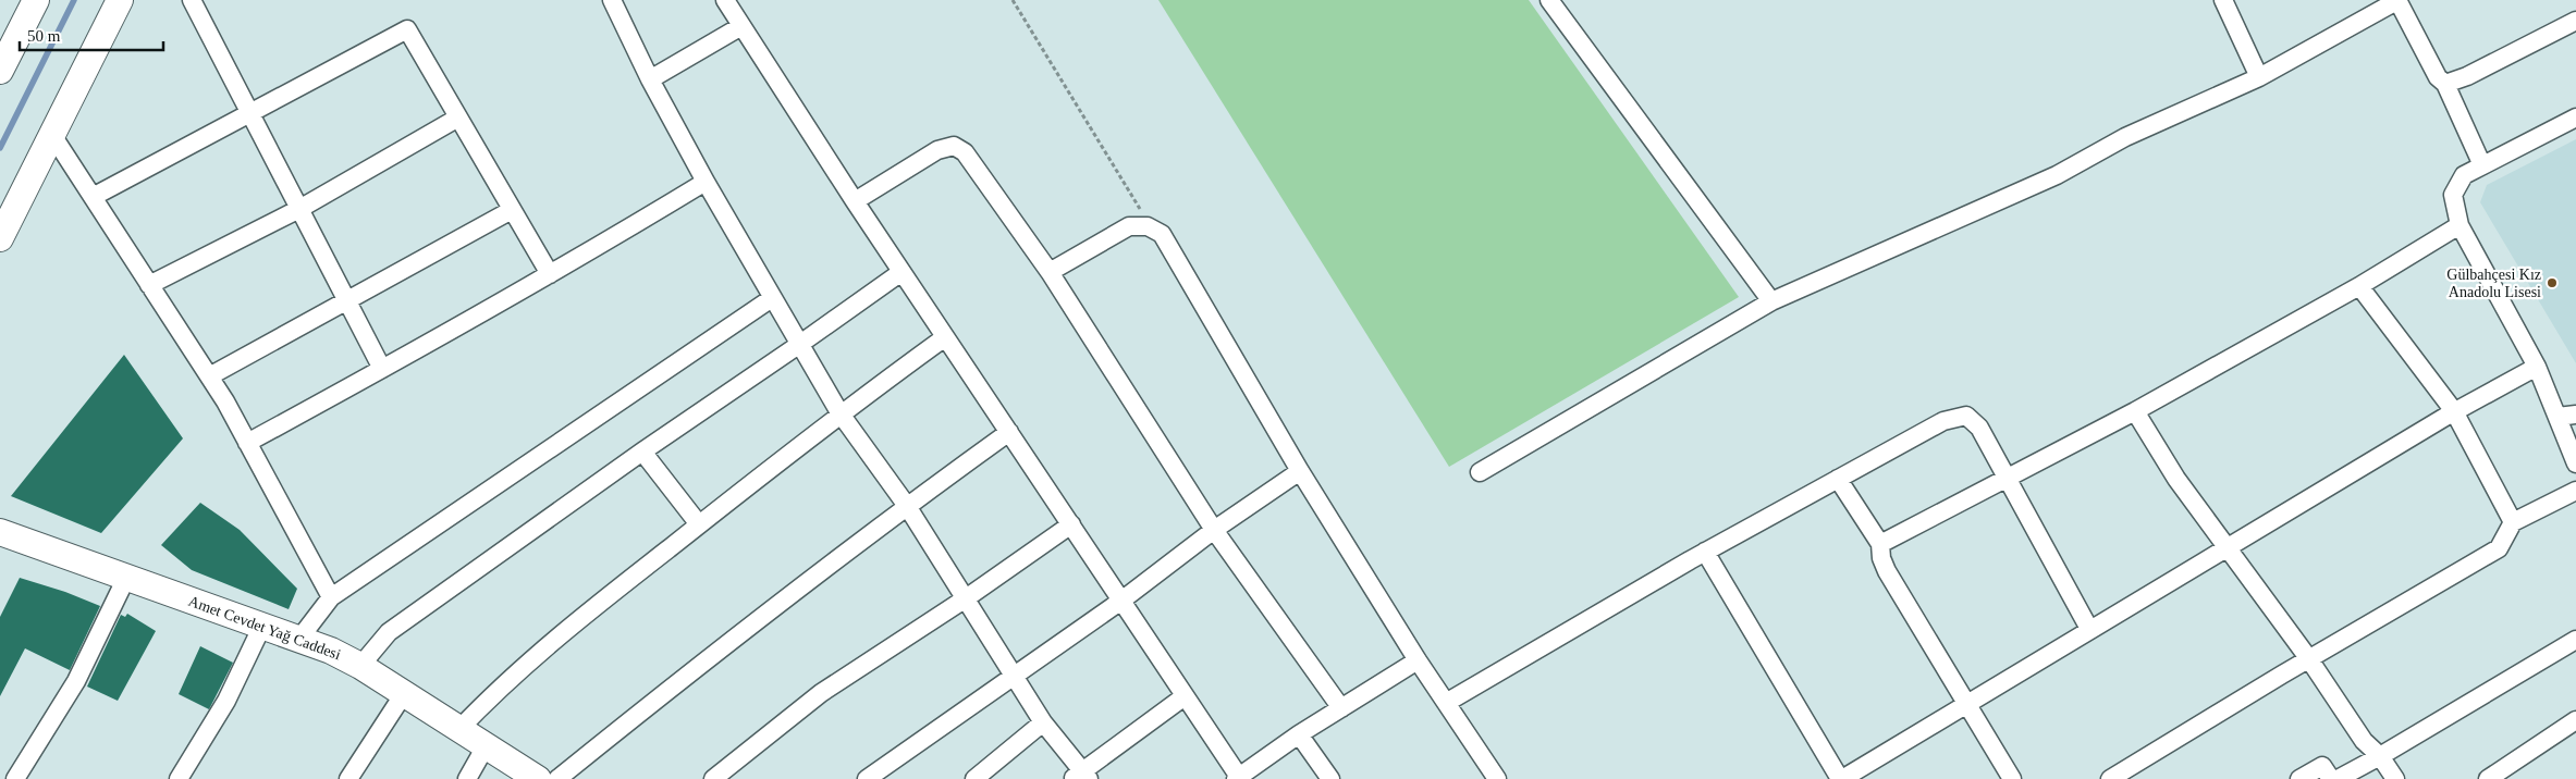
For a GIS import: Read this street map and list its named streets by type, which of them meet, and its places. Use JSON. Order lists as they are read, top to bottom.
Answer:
{
  "streets": {
    "street": ["Amet Cevdet Yağ Caddesi"]
  },
  "places": ["Gülbahçesi Kız Anadolu Lisesi"],
  "scale_bar": "50 m"
}
